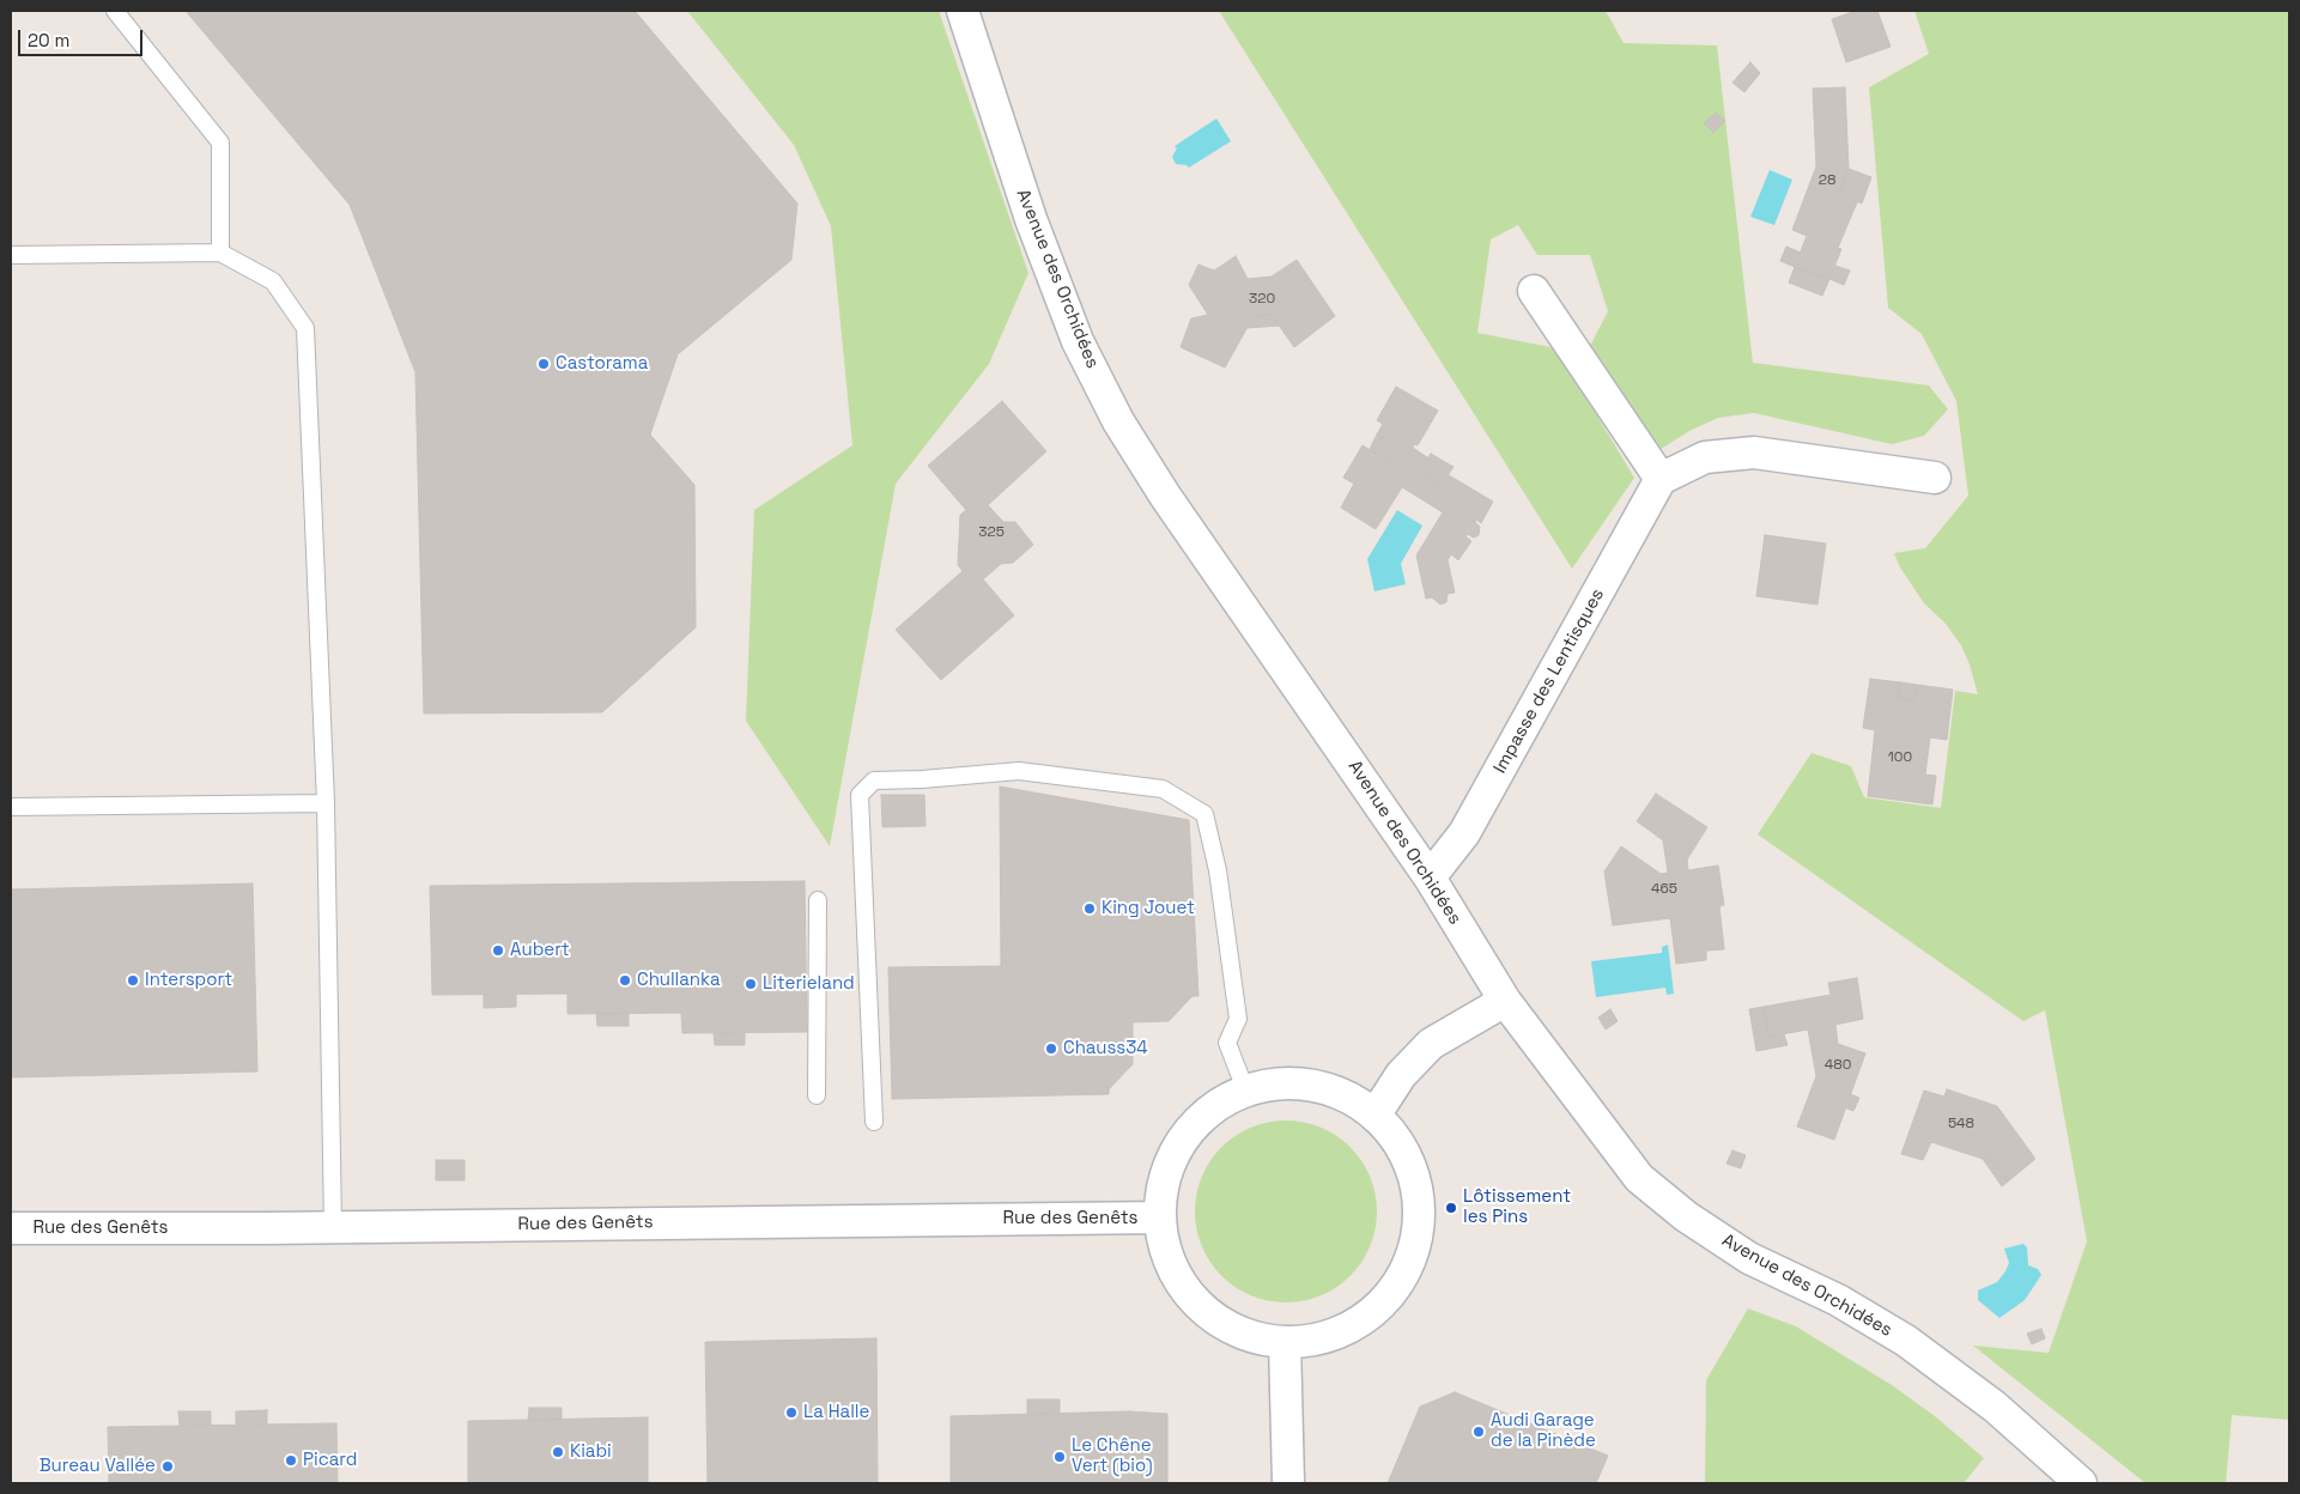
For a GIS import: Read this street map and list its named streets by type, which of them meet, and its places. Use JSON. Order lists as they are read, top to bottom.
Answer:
{
  "streets": {
    "street": ["Avenue des Orchidées", "Impasse des Lentisques", "Rue des Genêts"]
  },
  "crossings": [
    ["Avenue des Orchidées", "Impasse des Lentisques"]
  ],
  "places": [
    "Castorama",
    "King Jouet",
    "Aubert",
    "Intersport",
    "Chullanka",
    "Literieland",
    "Chauss34",
    "Lôtissement les Pins",
    "La Halle",
    "Audi Garage de la Pinède",
    "Kiabi",
    "Le Chêne Vert (bio)",
    "Picard",
    "Bureau Vallée"
  ],
  "house_numbers": [
    "28",
    "320",
    "325",
    "100",
    "465",
    "480",
    "548"
  ],
  "scale_bar": "20 m"
}
